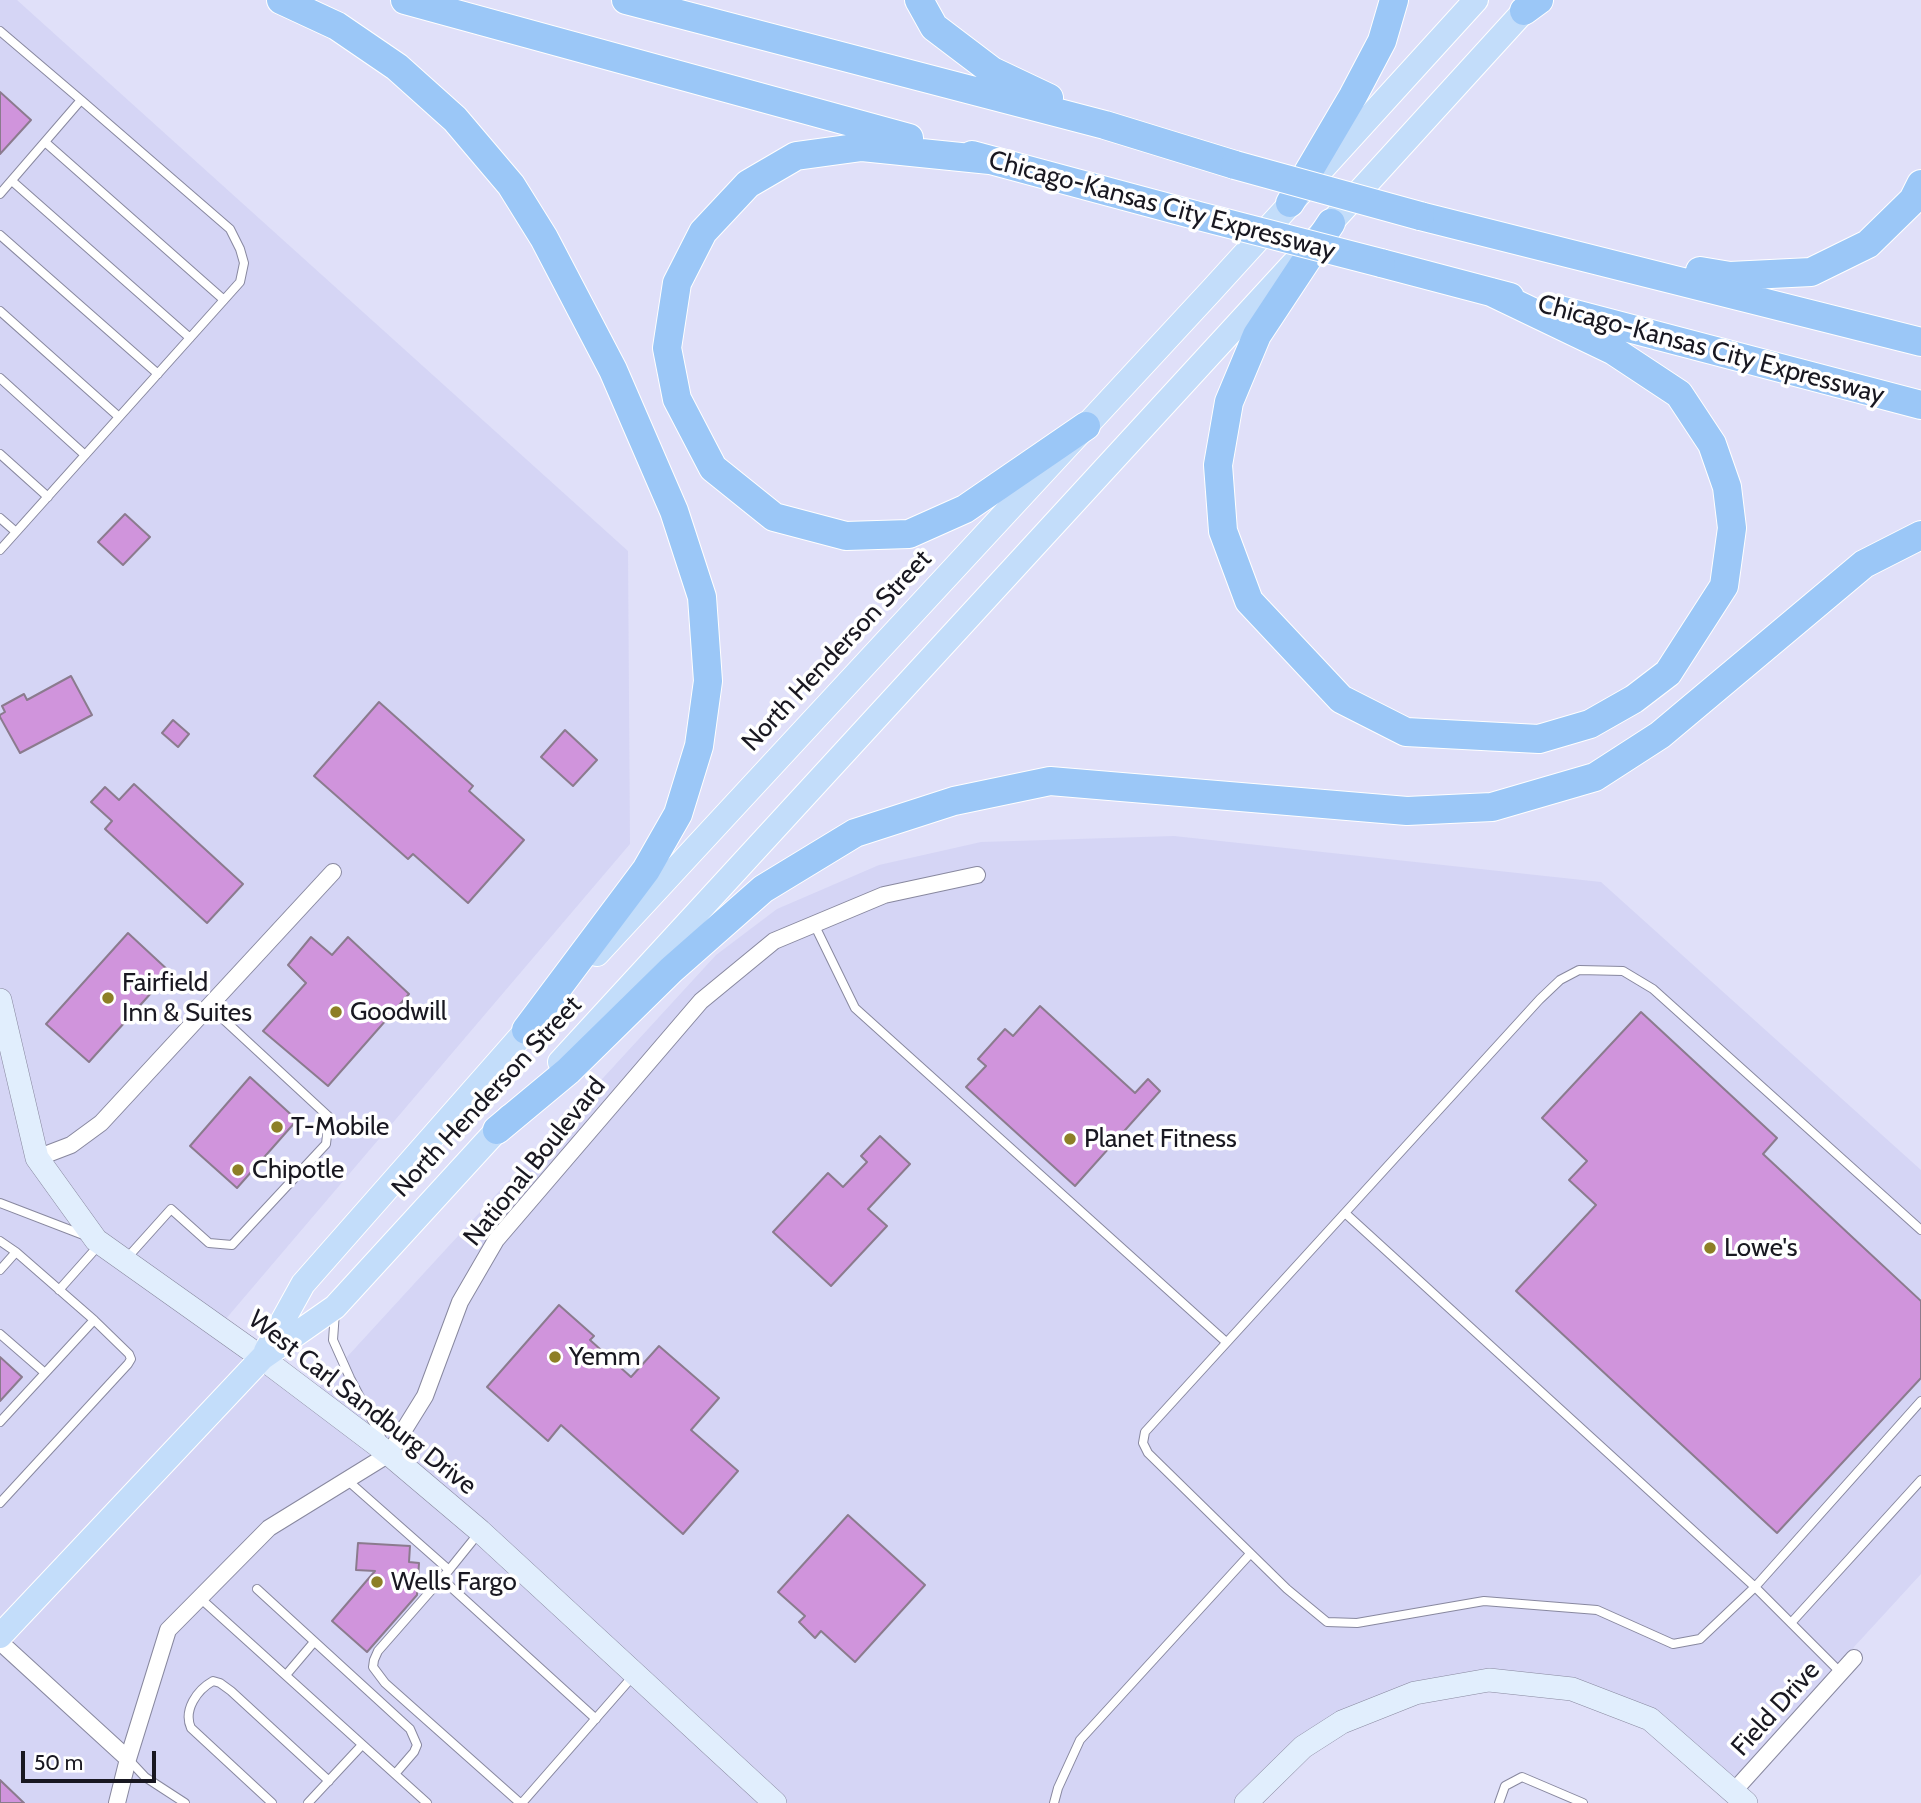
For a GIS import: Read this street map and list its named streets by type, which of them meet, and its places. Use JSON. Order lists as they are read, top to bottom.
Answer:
{
  "streets": {
    "highway": ["Chicago-Kansas City Expressway"],
    "main road": ["North Henderson Street"],
    "street": ["National Boulevard", "West Carl Sandburg Drive", "Field Drive"]
  },
  "crossings": [
    ["North Henderson Street", "West Carl Sandburg Drive"],
    ["National Boulevard", "West Carl Sandburg Drive"]
  ],
  "places": [
    "Fairfield Inn & Suites",
    "Goodwill",
    "T-Mobile",
    "Planet Fitness",
    "Chipotle",
    "Lowe's",
    "Yemm",
    "Wells Fargo"
  ],
  "scale_bar": "50 m"
}
